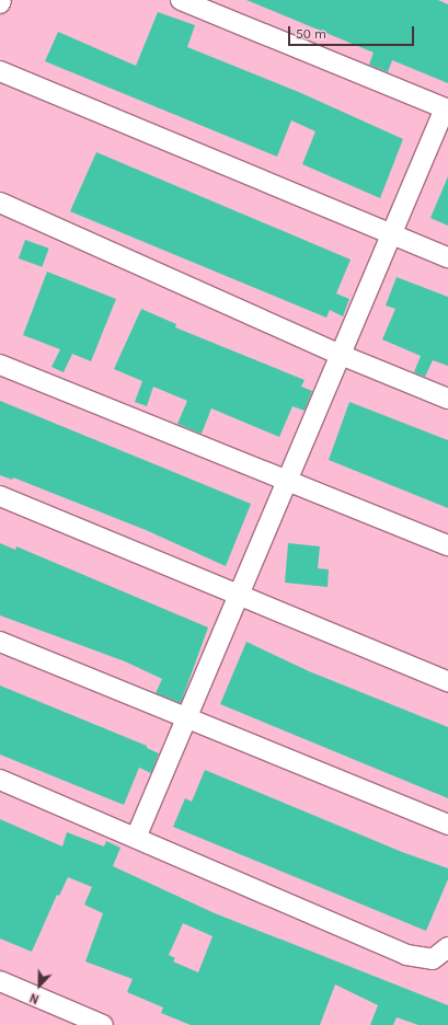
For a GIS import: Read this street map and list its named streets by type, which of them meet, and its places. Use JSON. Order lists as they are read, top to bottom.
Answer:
{
  "scale_bar": "50 m",
  "north": "bottom"
}
